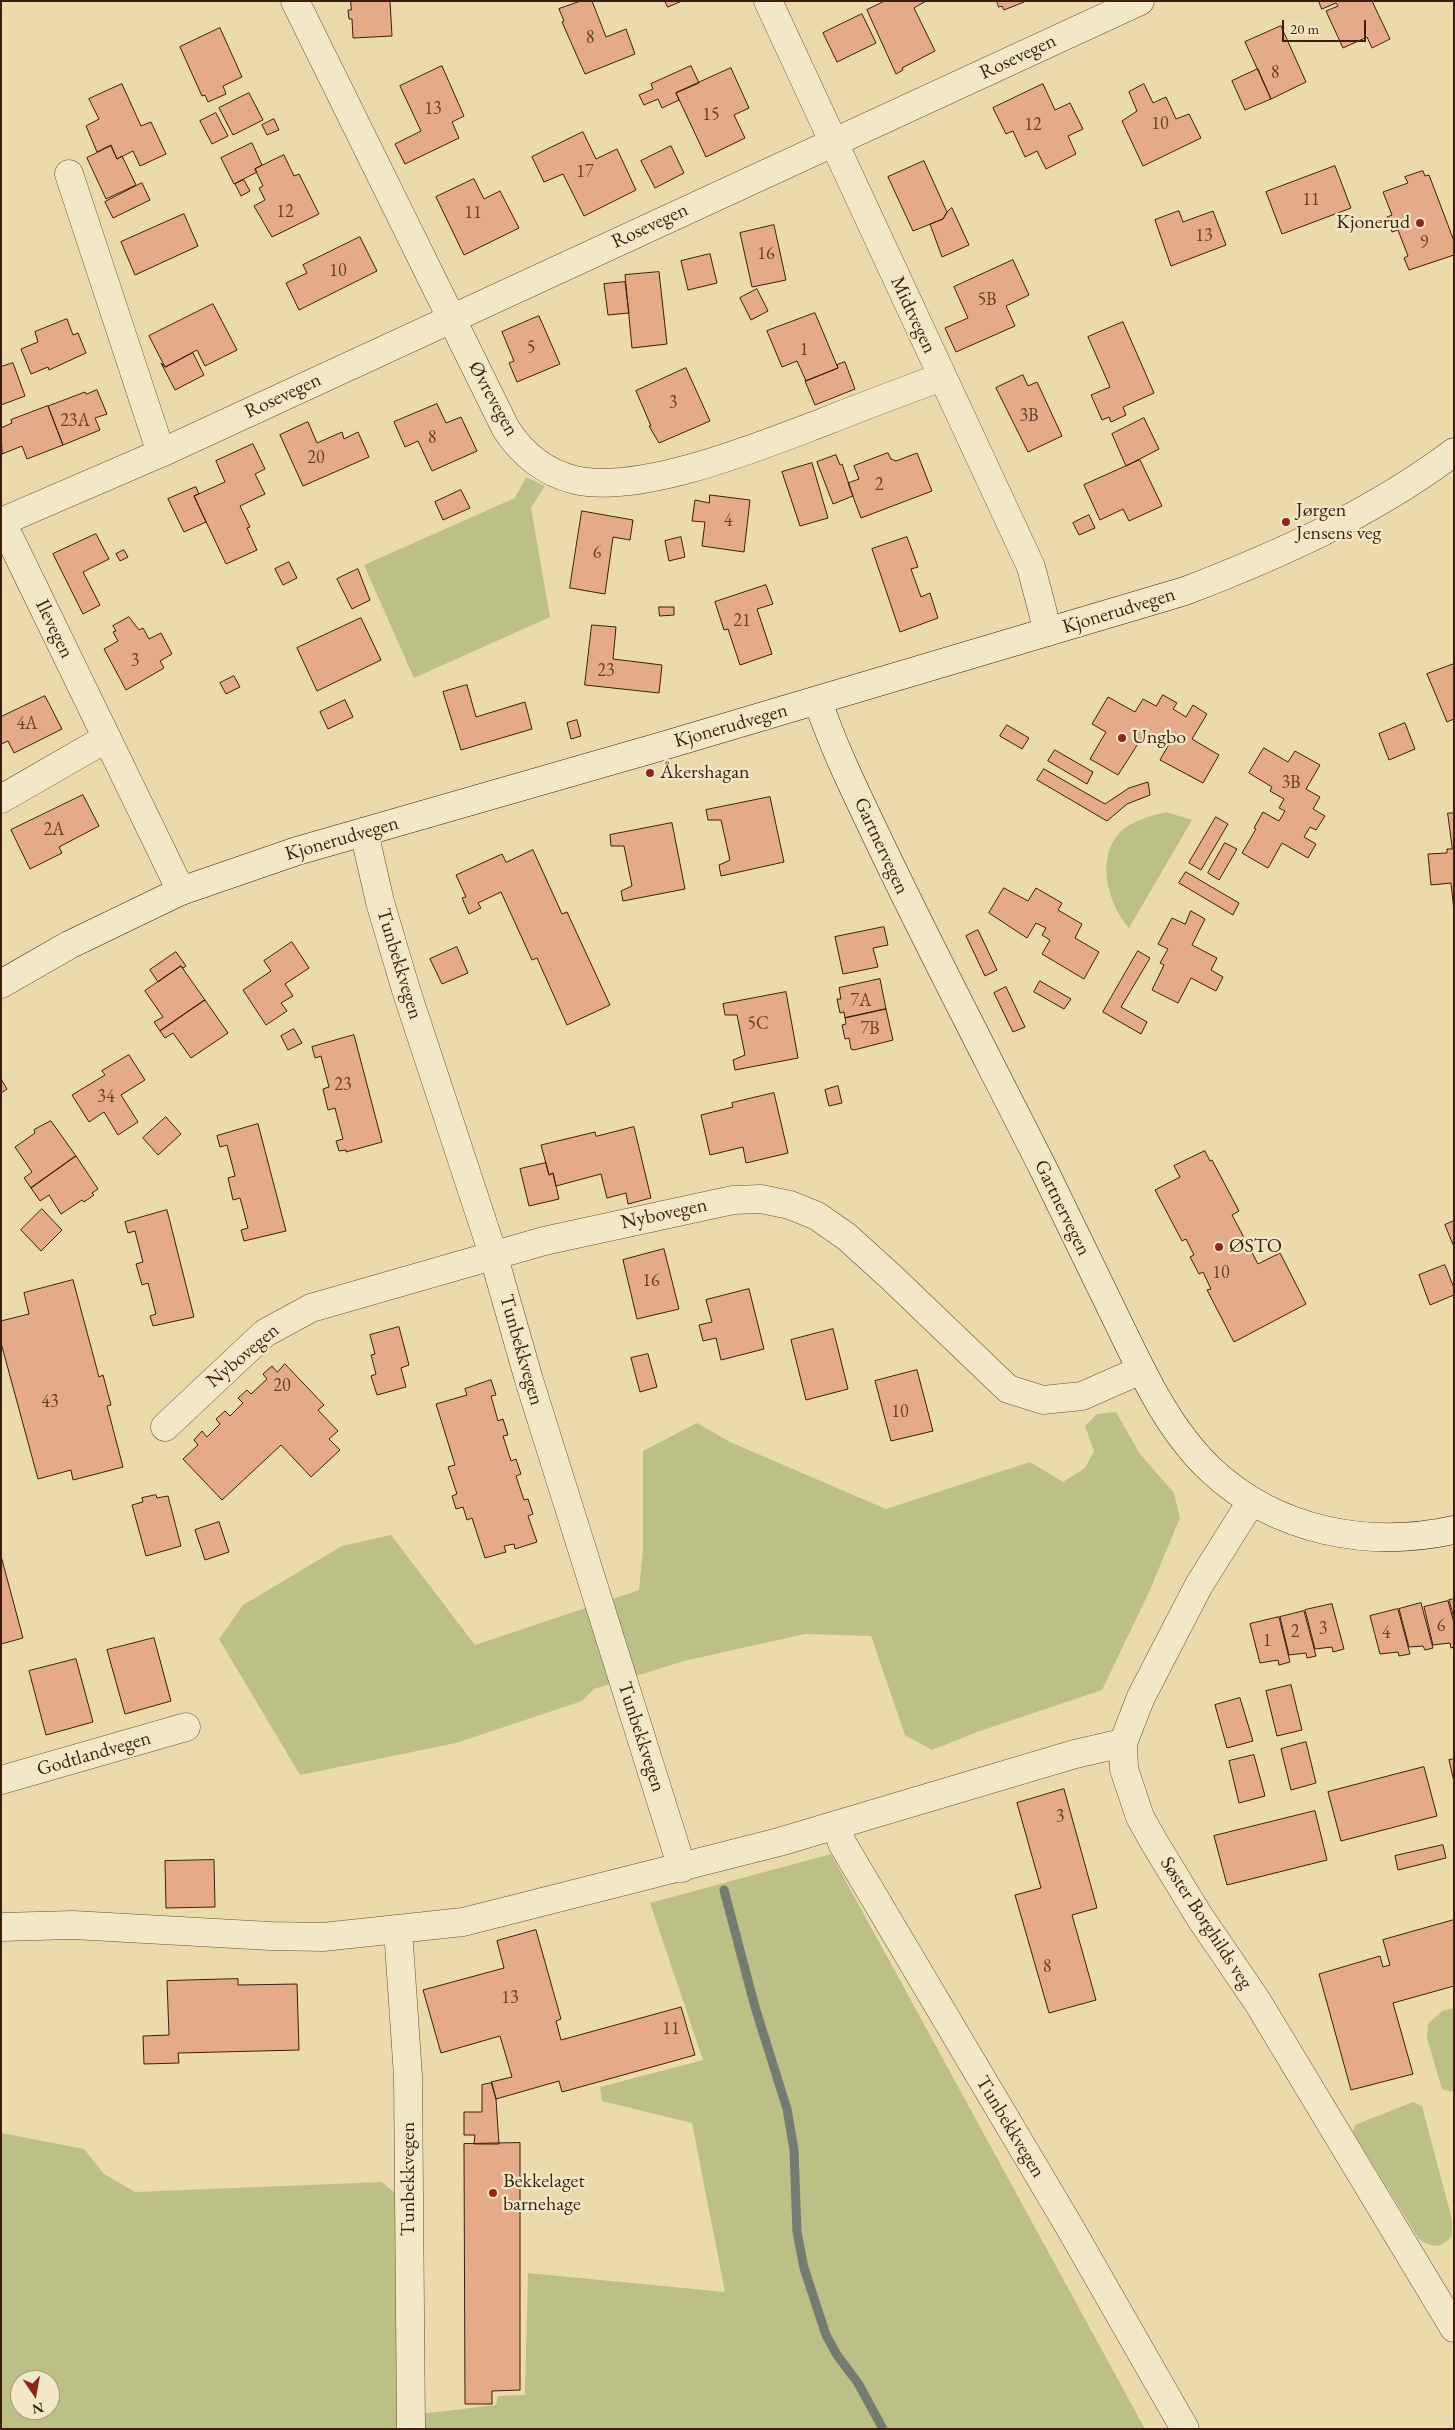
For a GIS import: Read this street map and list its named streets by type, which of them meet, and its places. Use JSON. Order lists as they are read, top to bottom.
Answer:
{
  "streets": {
    "street": [
      "Rosevegen",
      "Midtvegen",
      "Øvrevegen",
      "Kjonerudvegen",
      "Ilevegen",
      "Gartnervegen",
      "Tunbekkvegen",
      "Nybovegen",
      "Godtlandvegen",
      "Søster Borghilds veg"
    ]
  },
  "crossings": [
    ["Rosevegen", "Midtvegen"],
    ["Rosevegen", "Øvrevegen"],
    ["Rosevegen", "Ilevegen"],
    ["Midtvegen", "Øvrevegen"],
    ["Midtvegen", "Kjonerudvegen"],
    ["Kjonerudvegen", "Ilevegen"],
    ["Kjonerudvegen", "Gartnervegen"],
    ["Kjonerudvegen", "Tunbekkvegen"],
    ["Gartnervegen", "Nybovegen"],
    ["Gartnervegen", "Søster Borghilds veg"],
    ["Tunbekkvegen", "Nybovegen"]
  ],
  "places": [
    "Kjonerud",
    "Jørgen Jensens veg",
    "Ungbo",
    "Åkershagan",
    "ØSTO",
    "Bekkelaget barnehage"
  ],
  "house_numbers": [
    "8",
    "8",
    "13",
    "15",
    "10",
    "12",
    "17",
    "11",
    "12",
    "11",
    "13",
    "9",
    "16",
    "10",
    "5B",
    "5",
    "1",
    "3",
    "3B",
    "23A",
    "8",
    "20",
    "2",
    "4",
    "6",
    "21",
    "3",
    "23",
    "4A",
    "3B",
    "2A",
    "7A",
    "5C",
    "7B",
    "23",
    "34",
    "10",
    "16",
    "20",
    "43",
    "10",
    "6",
    "3",
    "2",
    "4",
    "1",
    "3",
    "8",
    "13",
    "11"
  ],
  "scale_bar": "20 m",
  "north": "bottom"
}
